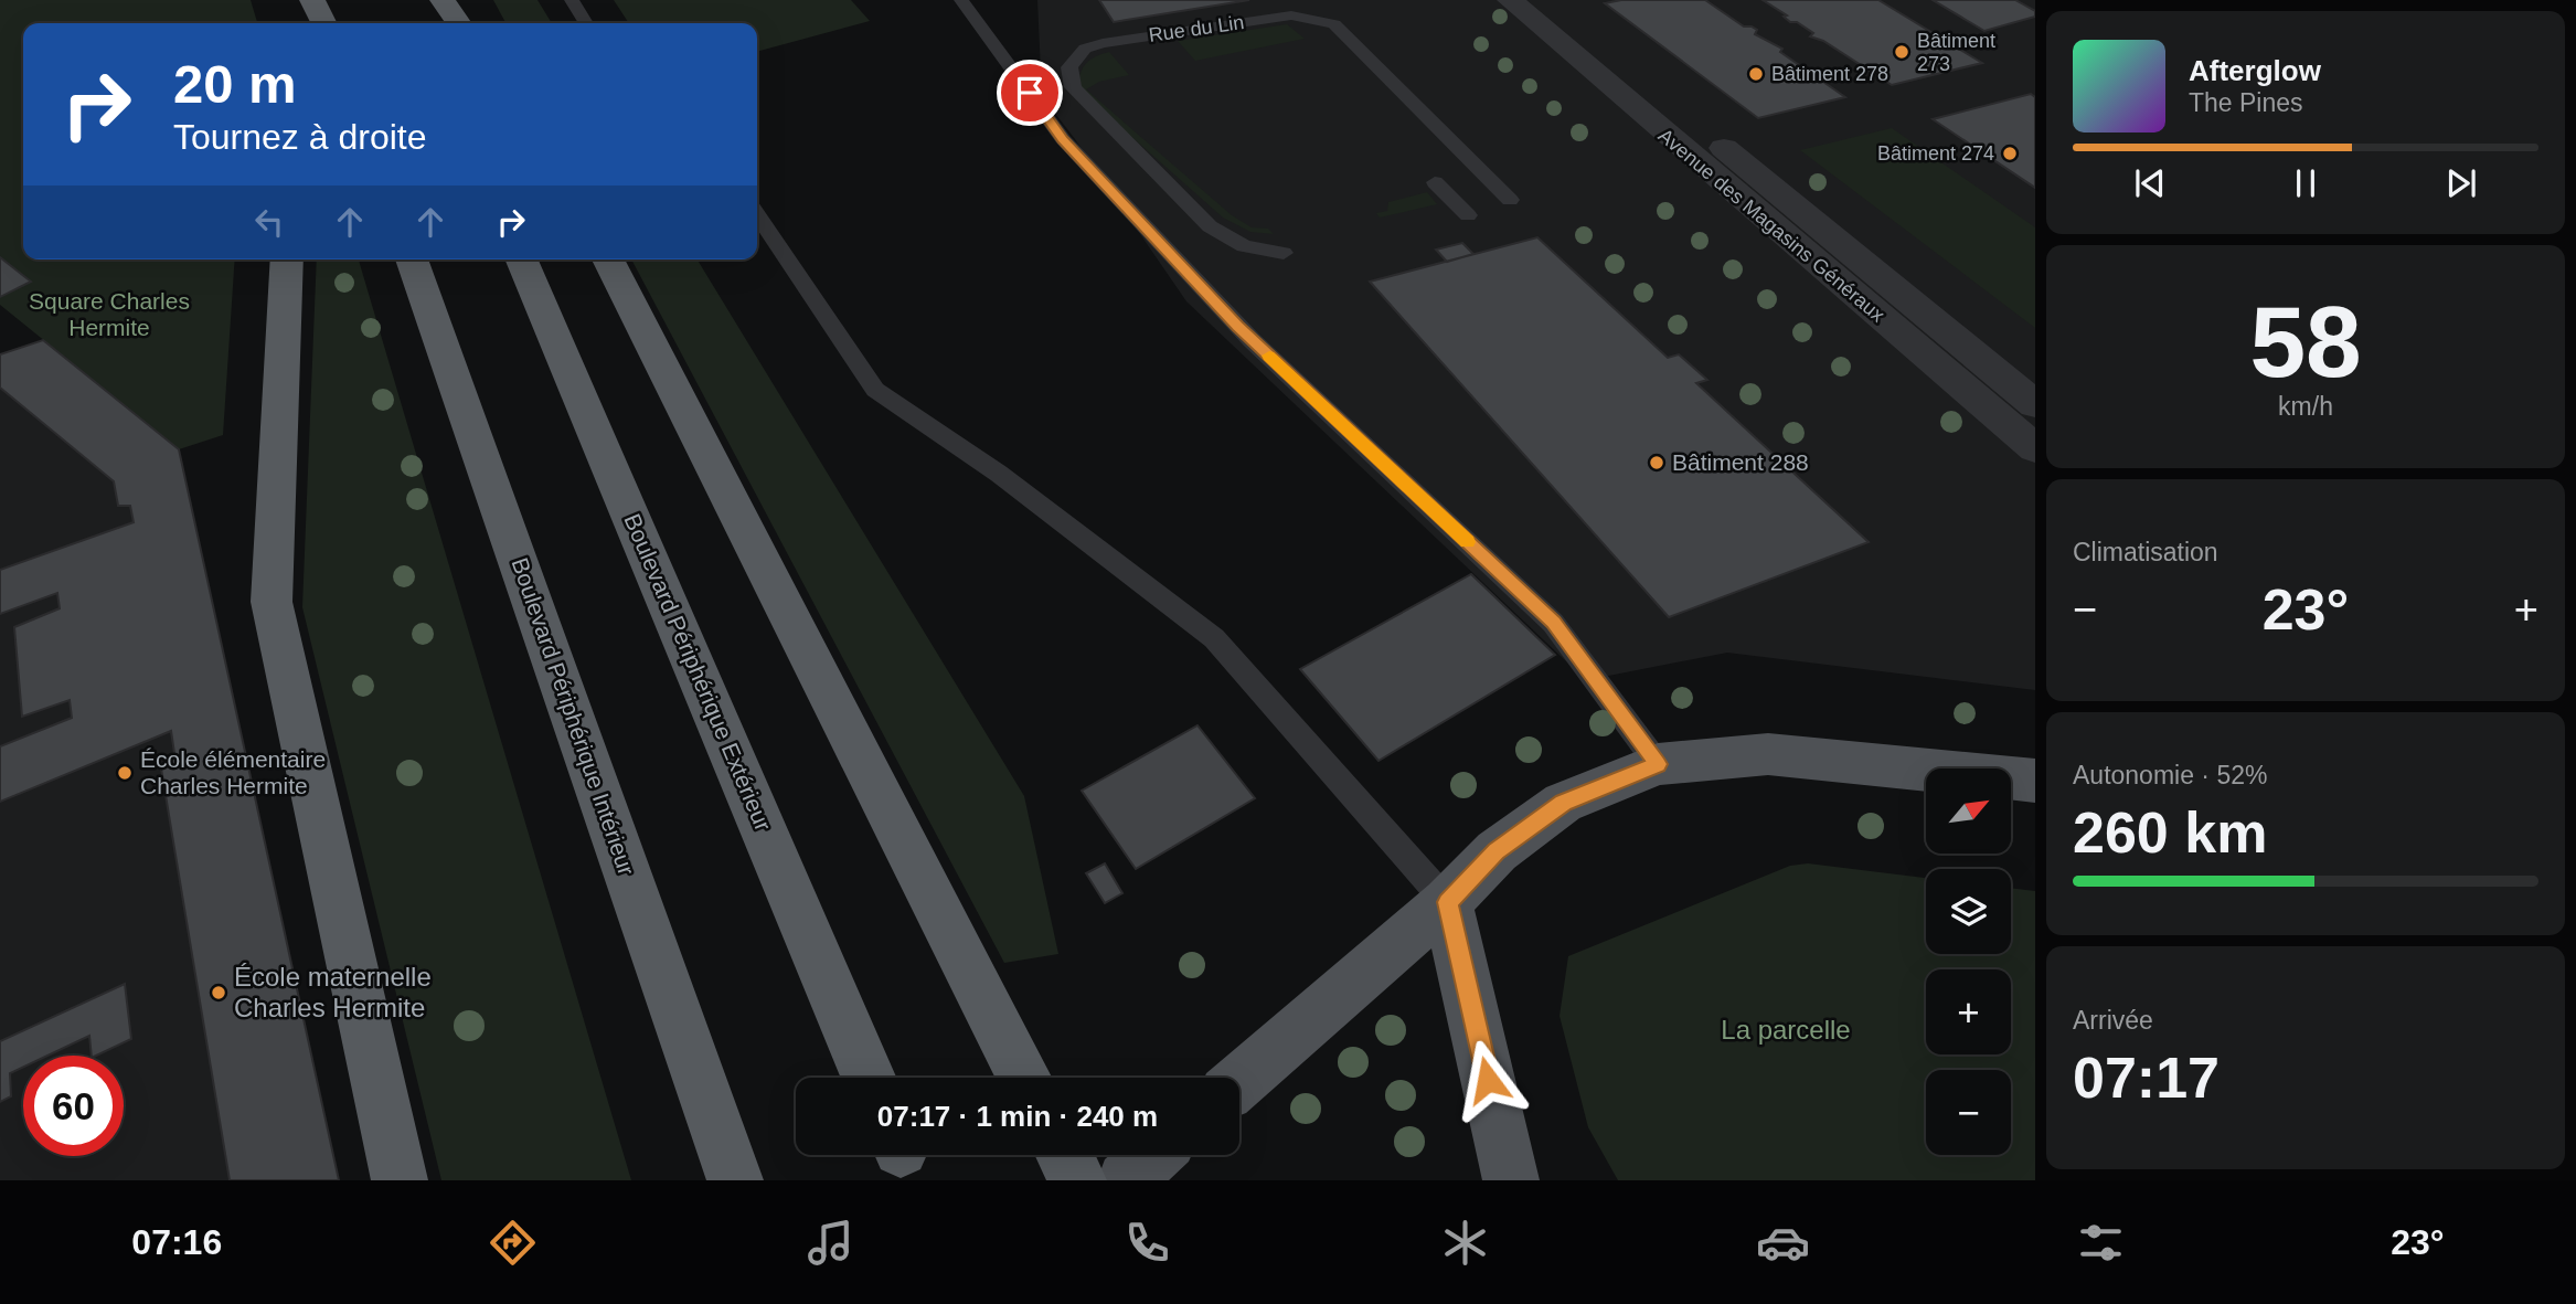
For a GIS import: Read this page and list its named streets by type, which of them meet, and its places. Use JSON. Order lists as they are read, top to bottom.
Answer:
{
  "streets": {
    "highway": ["Boulevard Périphérique Extérieur", "Boulevard Périphérique Intérieur"],
    "street": ["Avenue des Magasins Généraux"],
    "lane": ["Rue du Lin"]
  },
  "parks": ["Square Charles Hermite", "La parcelle"],
  "places": [
    "Bâtiment 273",
    "Bâtiment 278",
    "Bâtiment 274",
    "Bâtiment 288",
    "École élémentaire Charles Hermite",
    "École maternelle Charles Hermite"
  ],
  "north": "top right",
  "page": {
    "turn": ["20 m", "Tournez à droite"],
    "song": ["Afterglow", "The Pines"],
    "tile": [
      ["58", "km/h"],
      "Climatisation",
      ["Autonomie · 52%", "260 km"],
      ["Arrivée", "07:17"]
    ],
    "heat": ["−", "23°", "+"],
    "map_buttons": ["+", "−"],
    "limit": "60",
    "trip": "07:17 · 1 min · 240 m",
    "tabs": ["07:16", "23°"]
  }
}
